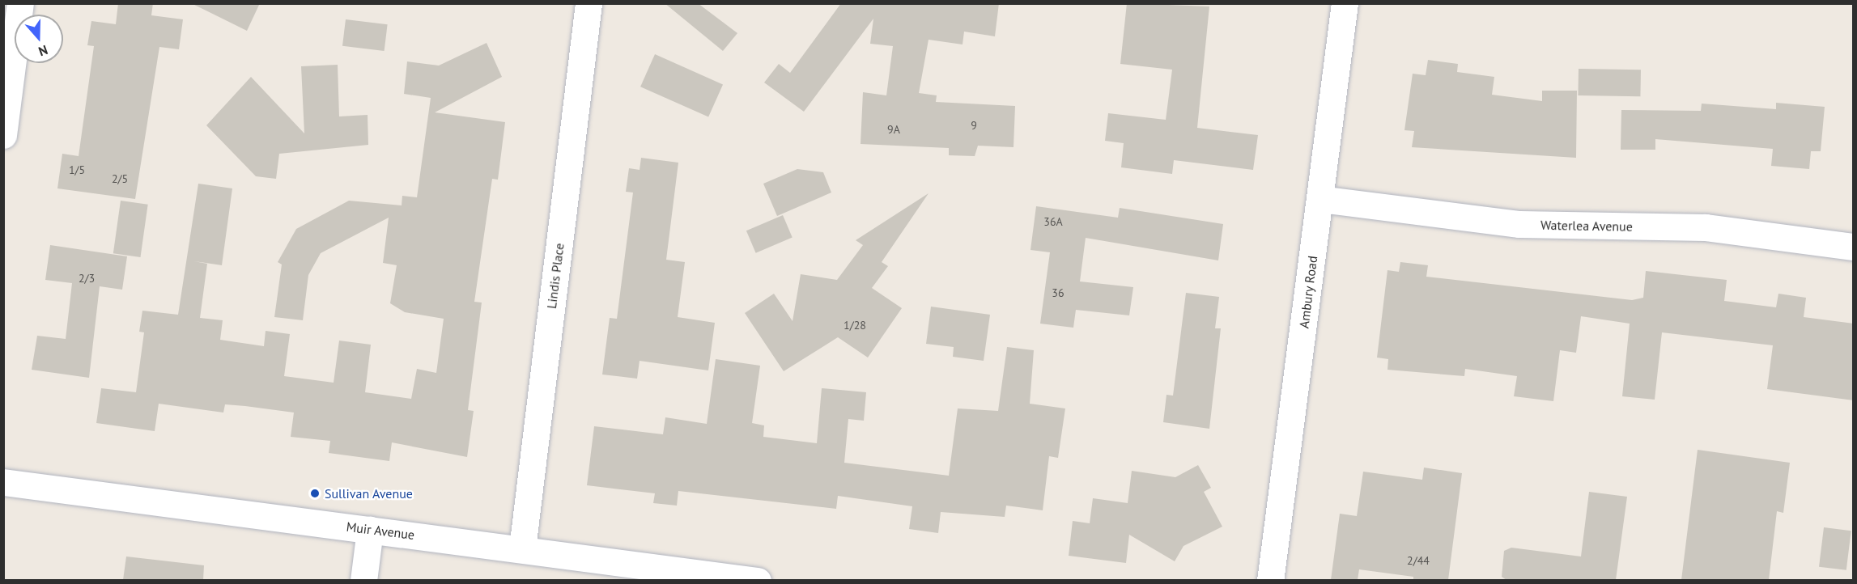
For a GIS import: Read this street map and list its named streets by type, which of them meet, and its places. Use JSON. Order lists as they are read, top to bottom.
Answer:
{
  "streets": {
    "street": [
      "Waterlea Avenue",
      "Lindis Place",
      "Ambury Road",
      "Muir Avenue"
    ]
  },
  "crossings": [
    ["Waterlea Avenue", "Ambury Road"],
    ["Lindis Place", "Muir Avenue"]
  ],
  "places": ["Sullivan Avenue"],
  "house_numbers": [
    "9",
    "9A",
    "1/5",
    "2/5",
    "36A",
    "2/3",
    "36",
    "1/28",
    "2/44"
  ],
  "north": "bottom"
}
